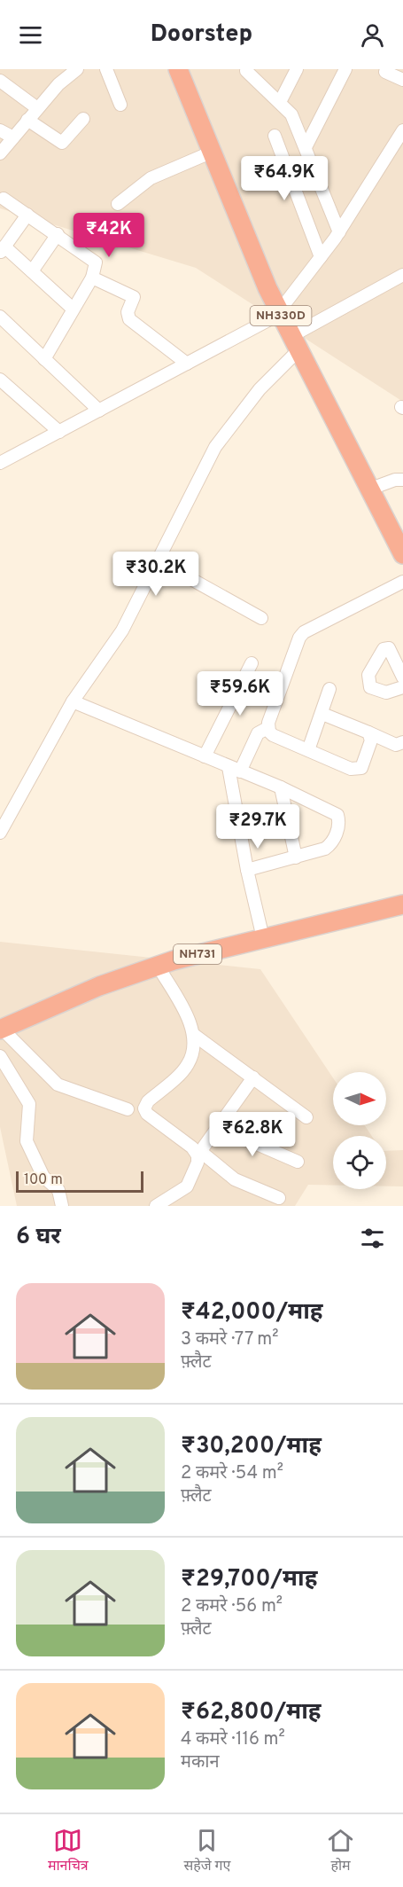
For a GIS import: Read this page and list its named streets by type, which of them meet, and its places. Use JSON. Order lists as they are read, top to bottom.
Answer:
{
  "streets": {
    "highway": ["NH330D", "NH731"]
  },
  "scale_bar": "100 m",
  "north": "right",
  "page": {
    "header": "Doorstep",
    "price": [
      "₹64.9K",
      "₹42K",
      "₹30.2K",
      "₹59.6K",
      "₹29.7K",
      "₹62.8K"
    ],
    "scale": "100 m",
    "heading": "6 घर",
    "list": [
      {
        "name": "₹42,000/माह",
        "note": "3 कमरे · 77 m² · फ़्लैट"
      },
      {
        "name": "₹30,200/माह",
        "note": "2 कमरे · 54 m² · फ़्लैट"
      },
      {
        "name": "₹29,700/माह",
        "note": "2 कमरे · 56 m² · फ़्लैट"
      },
      {
        "name": "₹62,800/माह",
        "note": "4 कमरे · 116 m² · मकान"
      }
    ],
    "tabs": ["मानचित्र", "सहेजे गए", "होम"]
  }
}
